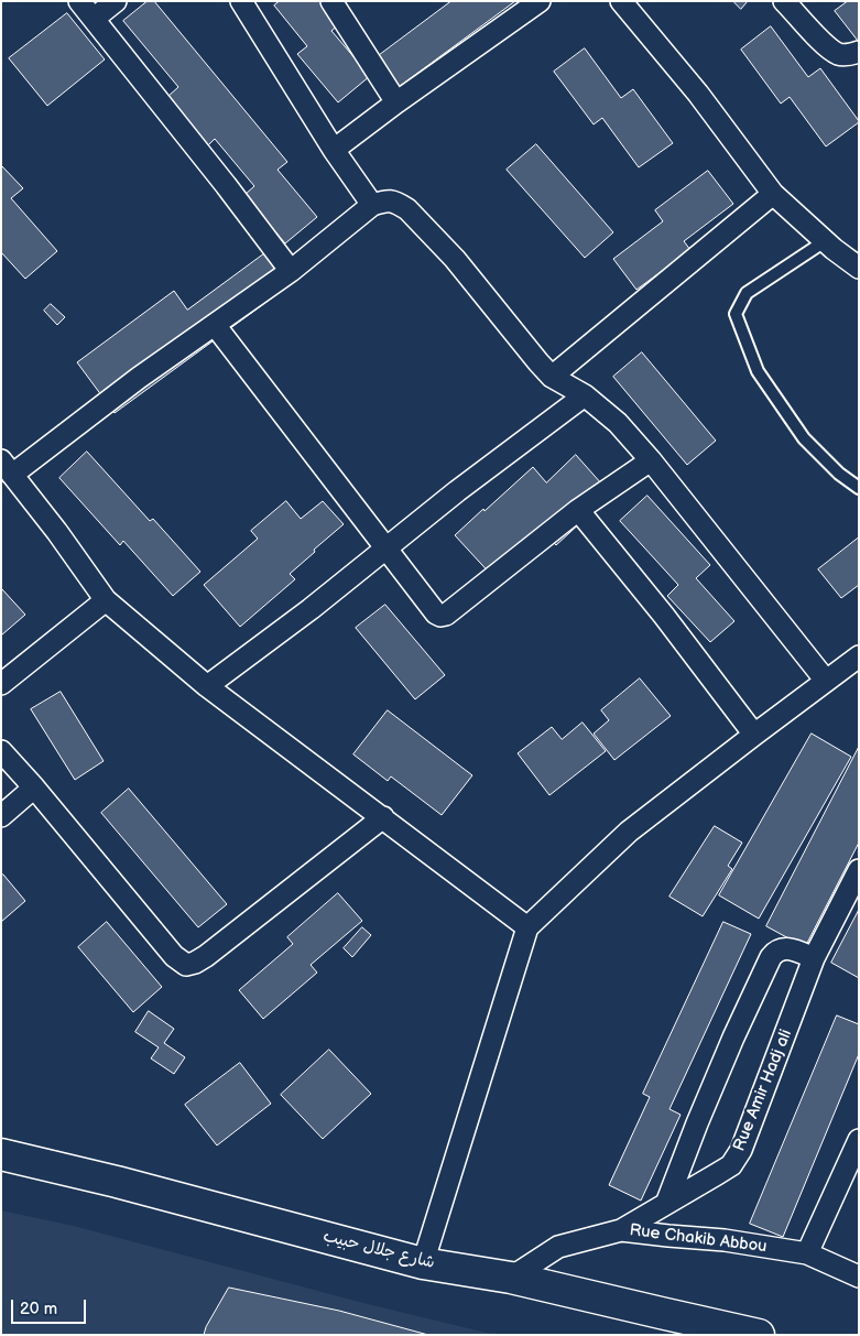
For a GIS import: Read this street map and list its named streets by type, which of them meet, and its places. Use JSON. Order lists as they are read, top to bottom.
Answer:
{
  "streets": {
    "street": ["Rue Amir Hadj ali", "Rue Chakib Abbou", "شارع جلال حبيب"]
  },
  "crossings": [
    ["Rue Amir Hadj ali", "Rue Chakib Abbou"],
    ["Rue Chakib Abbou", "شارع جلال حبيب"]
  ],
  "scale_bar": "20 m"
}
